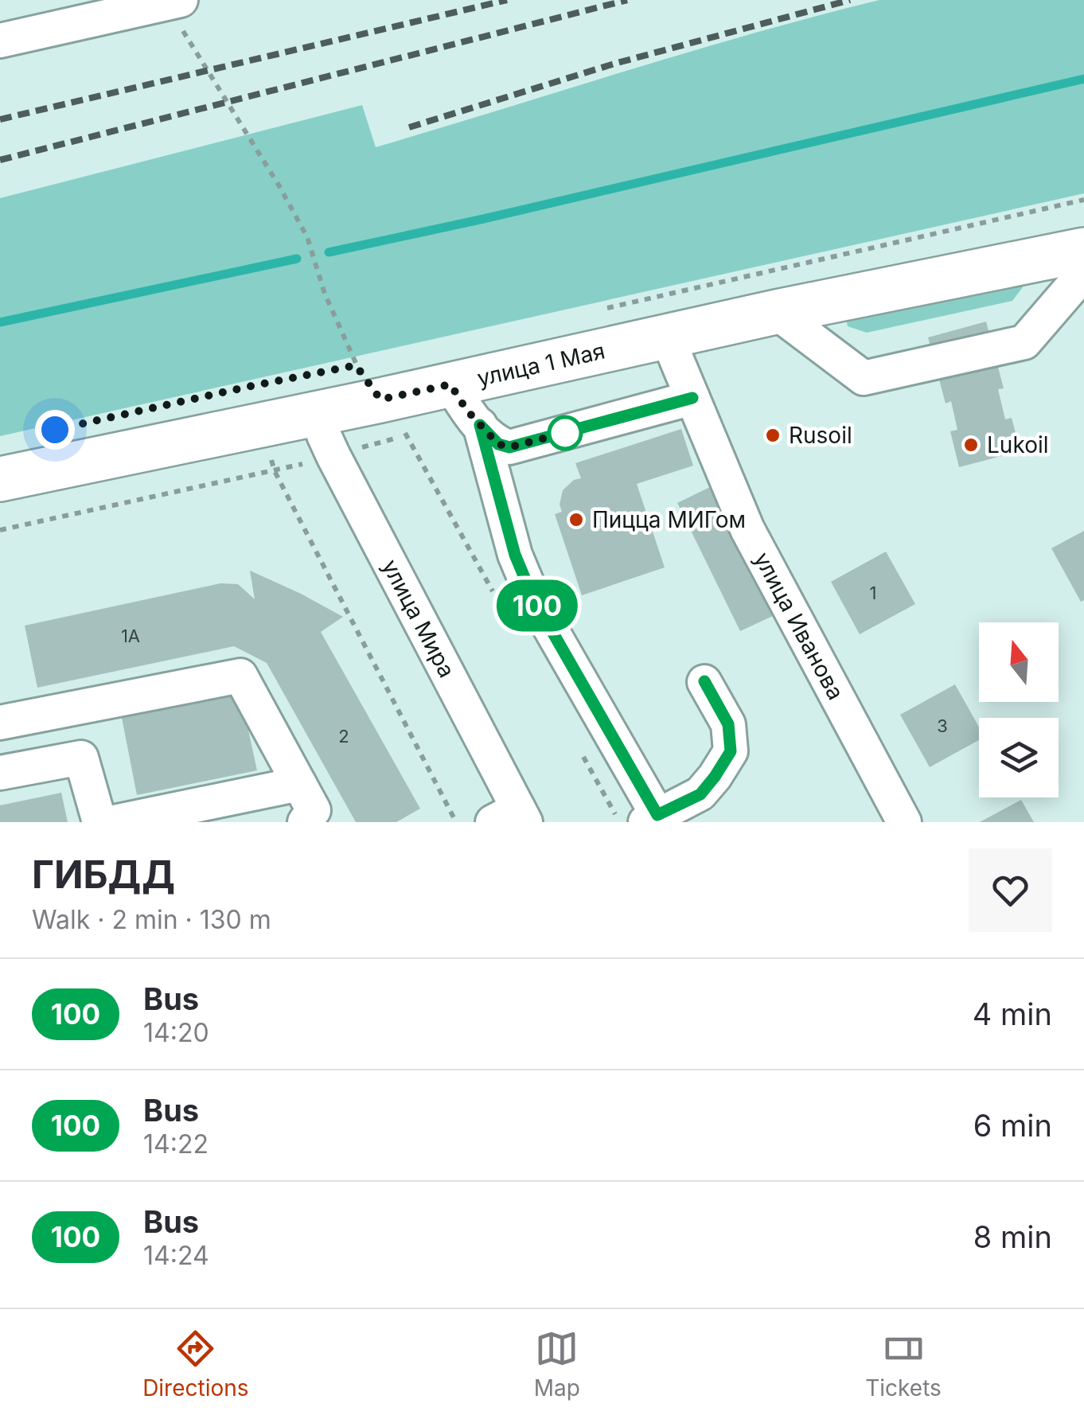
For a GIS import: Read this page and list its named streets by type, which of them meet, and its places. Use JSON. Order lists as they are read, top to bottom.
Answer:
{
  "streets": {
    "main road": ["улица 1 Мая"],
    "street": ["улица Мира", "улица Иванова"]
  },
  "crossings": [
    ["улица 1 Мая", "улица Мира"],
    ["улица 1 Мая", "улица Иванова"]
  ],
  "places": ["Rusoil", "Lukoil", "Пицца МИГом"],
  "lines": ["bus line 100"],
  "house_numbers": [
    "1",
    "1А",
    "3",
    "2"
  ],
  "north": "top",
  "page": {
    "on_map": "100",
    "heading": ["ГИБДД", "Walk · 2 min · 130 m"],
    "list": [
      {
        "mark": "100",
        "name": "Bus",
        "note": "14:20",
        "value": "4 min"
      },
      {
        "mark": "100",
        "name": "Bus",
        "note": "14:22",
        "value": "6 min"
      },
      {
        "mark": "100",
        "name": "Bus",
        "note": "14:24",
        "value": "8 min"
      }
    ],
    "tabs": ["Directions", "Map", "Tickets"]
  }
}
